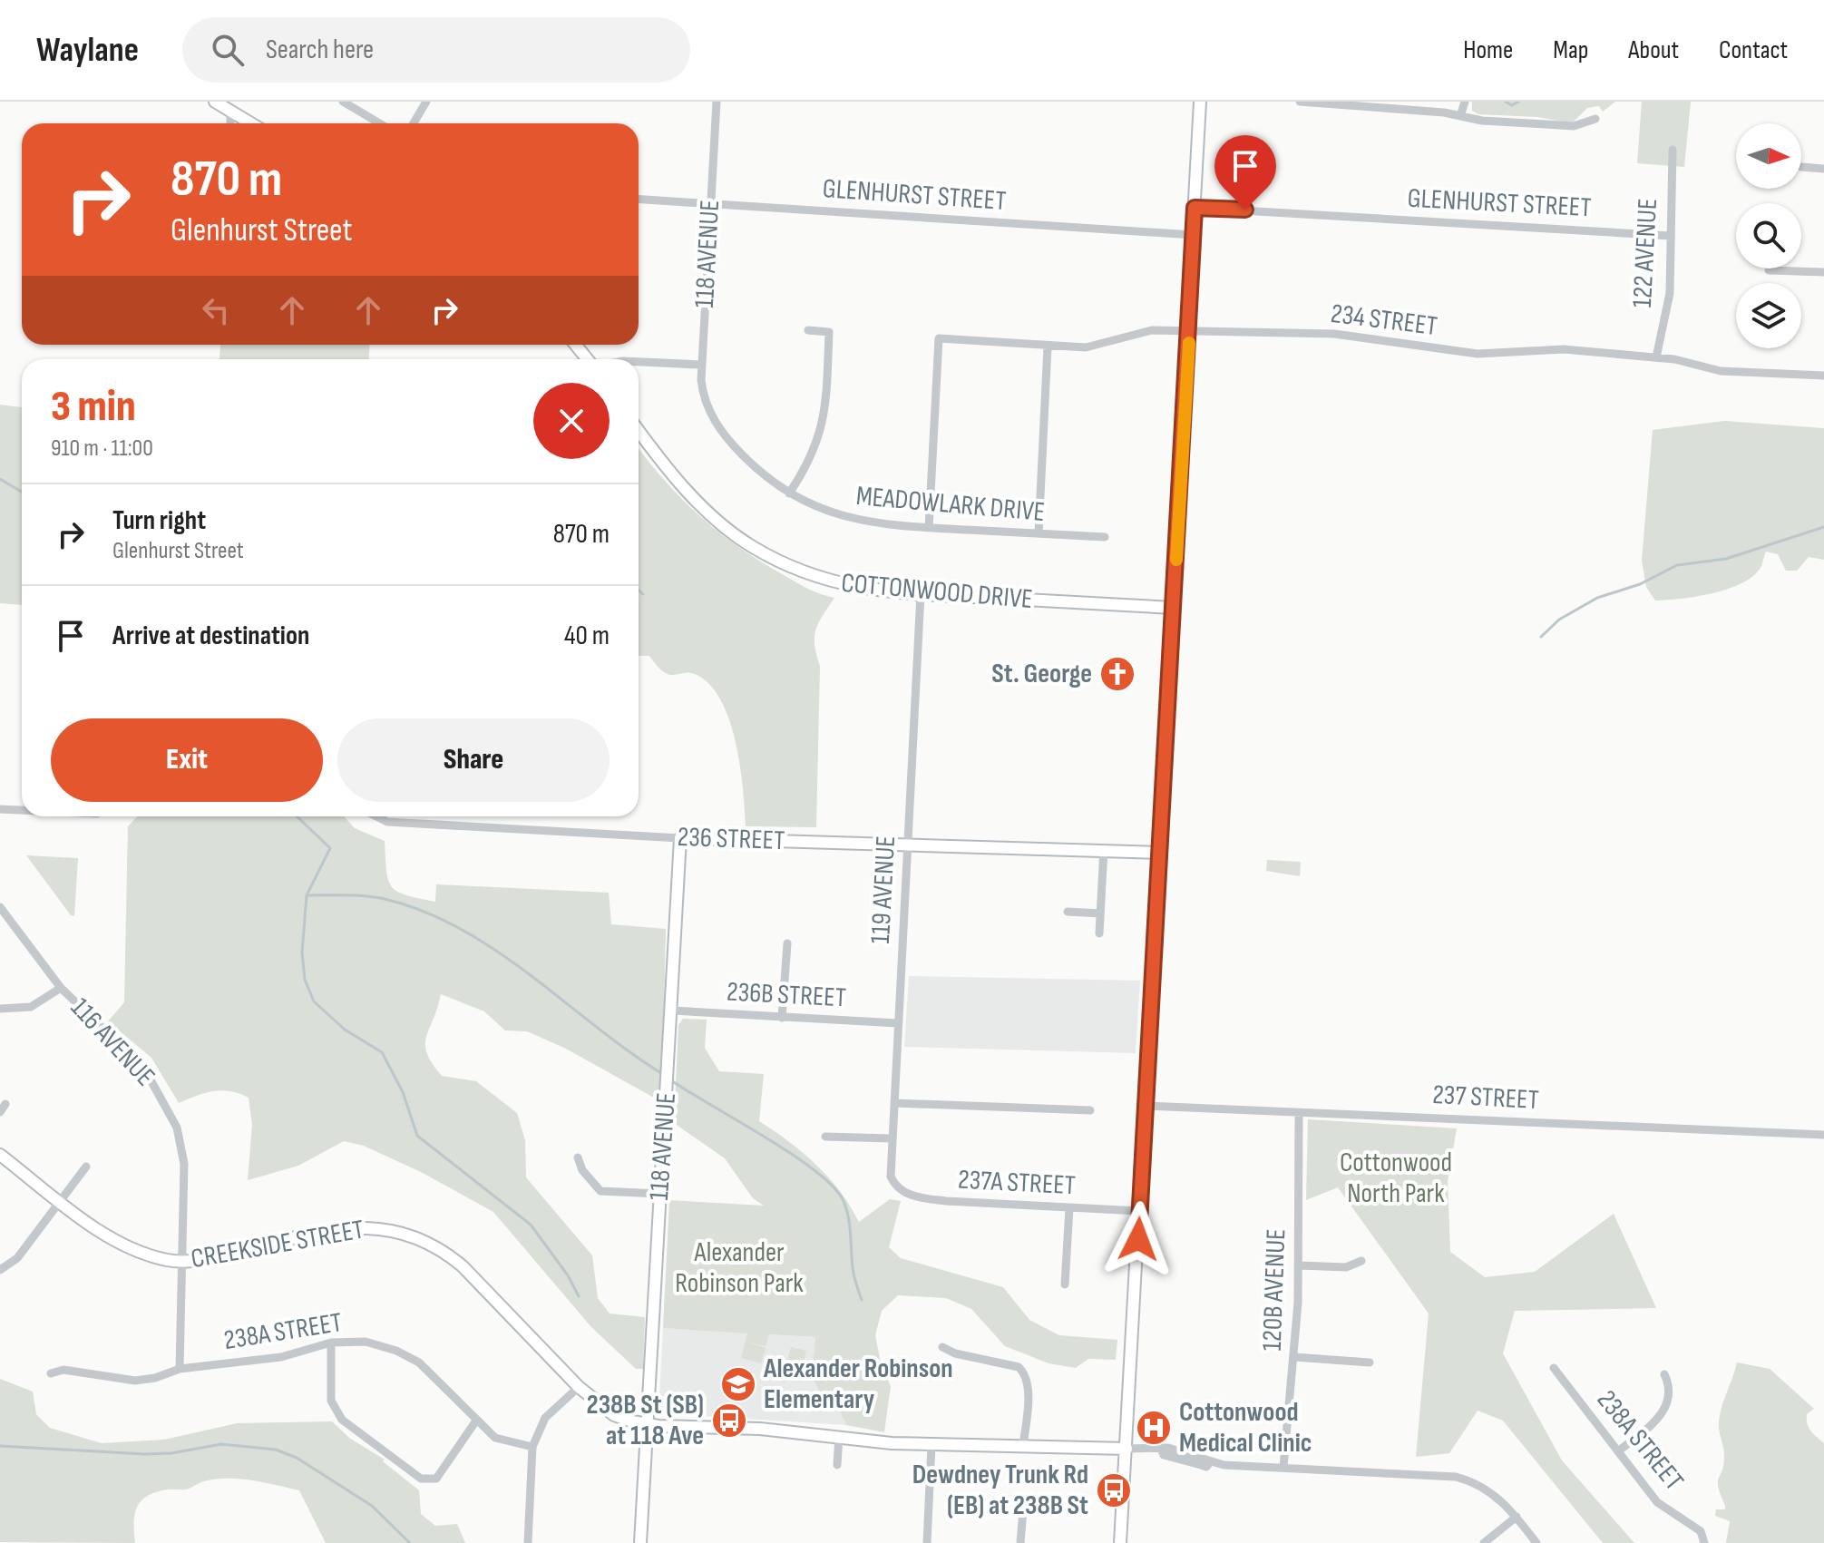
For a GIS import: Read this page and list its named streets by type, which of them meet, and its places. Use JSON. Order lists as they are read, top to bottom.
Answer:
{
  "streets": {
    "street": [
      "GLENHURST STREET",
      "122 AVENUE",
      "118 AVENUE",
      "234 STREET",
      "MEADOWLARK DRIVE",
      "COTTONWOOD DRIVE",
      "236 STREET",
      "119 AVENUE",
      "236B STREET",
      "116 AVENUE",
      "237 STREET",
      "237A STREET",
      "CREEKSIDE STREET",
      "120B AVENUE",
      "238A STREET"
    ]
  },
  "crossings": [
    ["GLENHURST STREET", "122 AVENUE"],
    ["GLENHURST STREET", "118 AVENUE"],
    ["122 AVENUE", "234 STREET"],
    ["118 AVENUE", "MEADOWLARK DRIVE"],
    ["118 AVENUE", "236 STREET"],
    ["118 AVENUE", "236B STREET"],
    ["118 AVENUE", "CREEKSIDE STREET"],
    ["234 STREET", "MEADOWLARK DRIVE"],
    ["COTTONWOOD DRIVE", "119 AVENUE"],
    ["236 STREET", "119 AVENUE"],
    ["119 AVENUE", "236B STREET"],
    ["119 AVENUE", "237A STREET"],
    ["116 AVENUE", "CREEKSIDE STREET"],
    ["116 AVENUE", "238A STREET"],
    ["237 STREET", "120B AVENUE"]
  ],
  "parks": ["Cottonwood North Park", "Alexander Robinson Park"],
  "places": {
    "church": ["St. George"],
    "school or university": ["Alexander Robinson Elementary"],
    "bus stop": ["238B St (SB) at 118 Ave", "Dewdney Trunk Rd (EB) at 238B St"],
    "hospital": ["Cottonwood Medical Clinic"]
  },
  "north": "right",
  "page": {
    "header": "Waylane",
    "search": "Search here",
    "nav": [
      "Home",
      "Map",
      "About",
      "Contact"
    ],
    "turn": ["870 m", "Glenhurst Street"],
    "heading": ["3 min", "910 m · 11:00"],
    "list": [
      {
        "name": "Turn right",
        "note": "Glenhurst Street",
        "value": "870 m"
      },
      {
        "name": "Arrive at destination",
        "value": "40 m"
      }
    ],
    "buttons": ["Exit", "Share"]
  }
}
